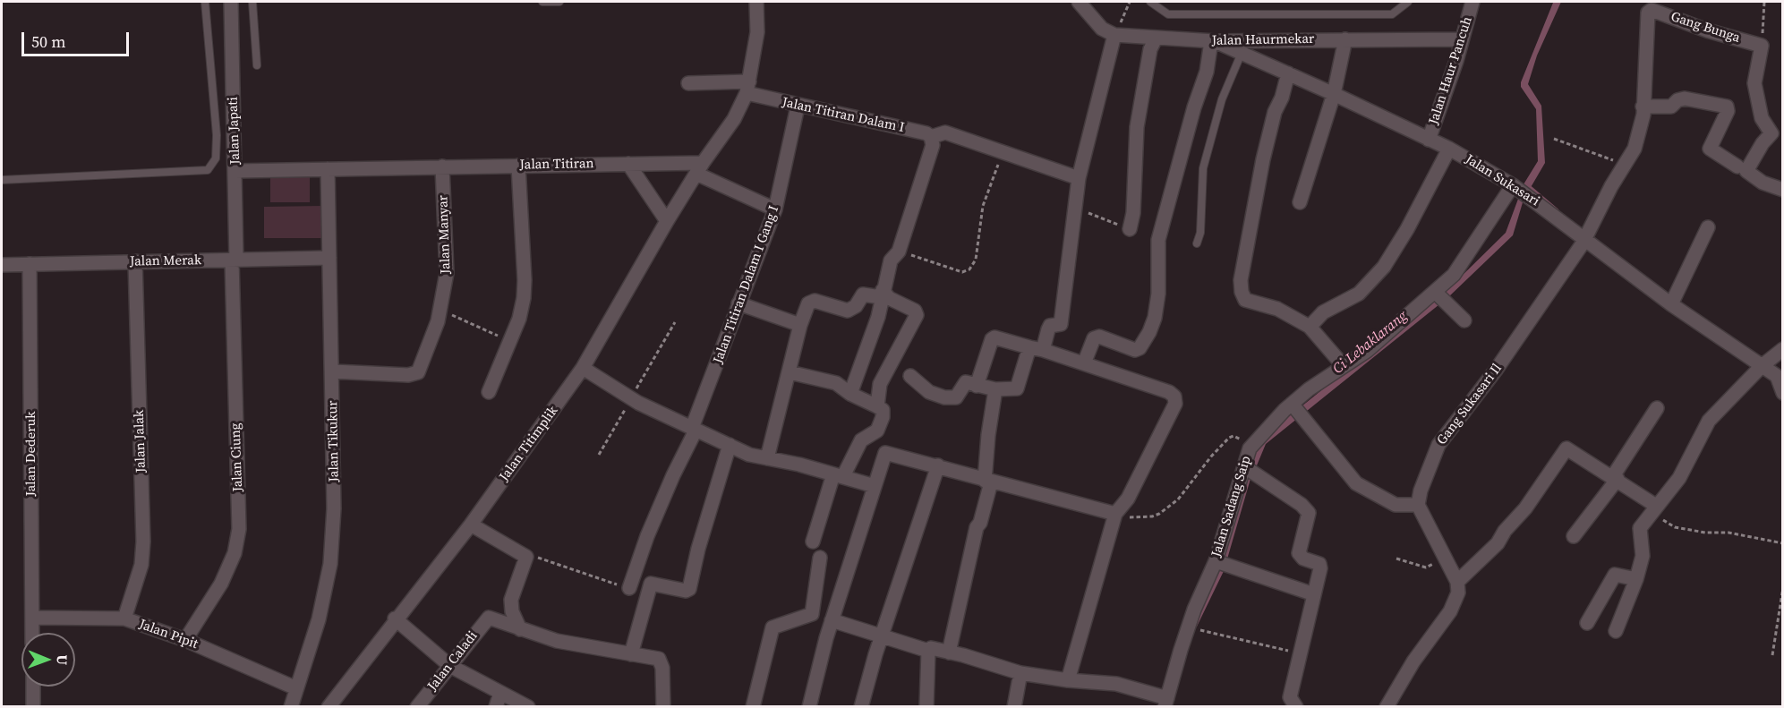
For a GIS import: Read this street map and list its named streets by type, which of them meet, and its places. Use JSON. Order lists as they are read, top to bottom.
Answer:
{
  "streets": {
    "street": [
      "Gang Bunga",
      "Jalan Haurmekar",
      "Jalan Haur Pancuh",
      "Jalan Titiran Dalam I",
      "Jalan Japati",
      "Jalan Titiran",
      "Jalan Sukasari",
      "Jalan Manyar",
      "Jalan Merak",
      "Jalan Titiran Dalam I Gang I",
      "Gang Sukasari Il",
      "Jalan Jalak",
      "Jalan Tikukur",
      "Jalan Titimplik",
      "Jalan Dederuk",
      "Jalan Ciung",
      "Jalan Sadang Saip",
      "Jalan Pipit",
      "Jalan Caladi"
    ]
  },
  "crossings": [
    ["Gang Bunga", "Jalan Sukasari"],
    ["Gang Bunga", "Gang Sukasari Il"],
    ["Jalan Haurmekar", "Jalan Haur Pancuh"],
    ["Jalan Haurmekar", "Jalan Sukasari"],
    ["Jalan Haur Pancuh", "Jalan Sukasari"],
    ["Jalan Titiran Dalam I", "Jalan Titiran Dalam I Gang I"],
    ["Jalan Japati", "Jalan Titiran"],
    ["Jalan Japati", "Jalan Merak"],
    ["Jalan Japati", "Jalan Ciung"],
    ["Jalan Titiran", "Jalan Manyar"],
    ["Jalan Titiran", "Jalan Tikukur"],
    ["Jalan Titiran", "Jalan Titimplik"],
    ["Jalan Sukasari", "Gang Sukasari Il"],
    ["Jalan Sukasari", "Jalan Sadang Saip"],
    ["Jalan Manyar", "Jalan Tikukur"],
    ["Jalan Merak", "Jalan Jalak"],
    ["Jalan Merak", "Jalan Tikukur"],
    ["Jalan Merak", "Jalan Dederuk"],
    ["Jalan Merak", "Jalan Ciung"],
    ["Jalan Jalak", "Jalan Pipit"],
    ["Jalan Tikukur", "Jalan Pipit"],
    ["Jalan Dederuk", "Jalan Pipit"],
    ["Jalan Ciung", "Jalan Pipit"]
  ],
  "water": ["Ci Lebaklarang"],
  "scale_bar": "50 m",
  "north": "right"
}
